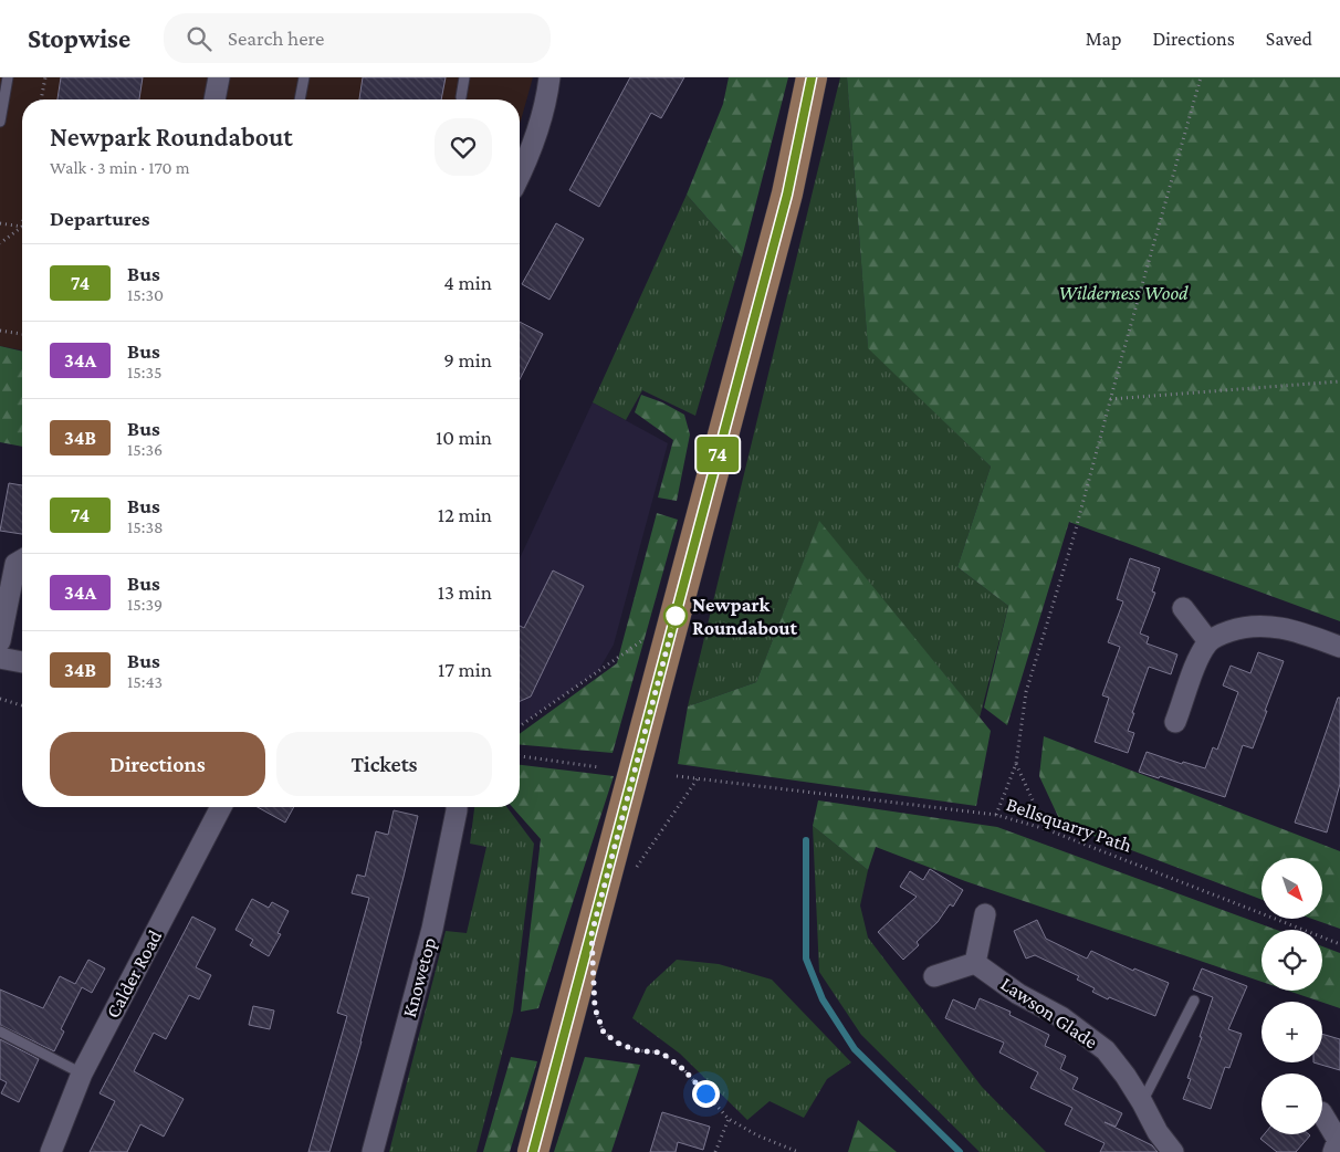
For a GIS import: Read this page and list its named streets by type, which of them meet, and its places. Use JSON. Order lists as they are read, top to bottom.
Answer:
{
  "streets": {
    "street": ["Calder Road", "Knowetop", "Lawson Glade"],
    "path": ["Bellsquarry Path"]
  },
  "parks": ["Wilderness Wood"],
  "places": ["Newpark Roundabout"],
  "lines": ["bus line 74"],
  "north": "bottom right",
  "page": {
    "header": "Stopwise",
    "search": "Search here",
    "nav": ["Map", "Directions", "Saved"],
    "on_map": "74",
    "heading": [
      ["Newpark Roundabout", "Walk · 3 min · 170 m"],
      "Departures"
    ],
    "list": [
      {
        "mark": "74",
        "name": "Bus",
        "note": "15:30",
        "value": "4 min"
      },
      {
        "mark": "34A",
        "name": "Bus",
        "note": "15:35",
        "value": "9 min"
      },
      {
        "mark": "34B",
        "name": "Bus",
        "note": "15:36",
        "value": "10 min"
      },
      {
        "mark": "74",
        "name": "Bus",
        "note": "15:38",
        "value": "12 min"
      },
      {
        "mark": "34A",
        "name": "Bus",
        "note": "15:39",
        "value": "13 min"
      },
      {
        "mark": "34B",
        "name": "Bus",
        "note": "15:43",
        "value": "17 min"
      }
    ],
    "buttons": ["Directions", "Tickets"],
    "map_buttons": ["+", "−"]
  }
}
